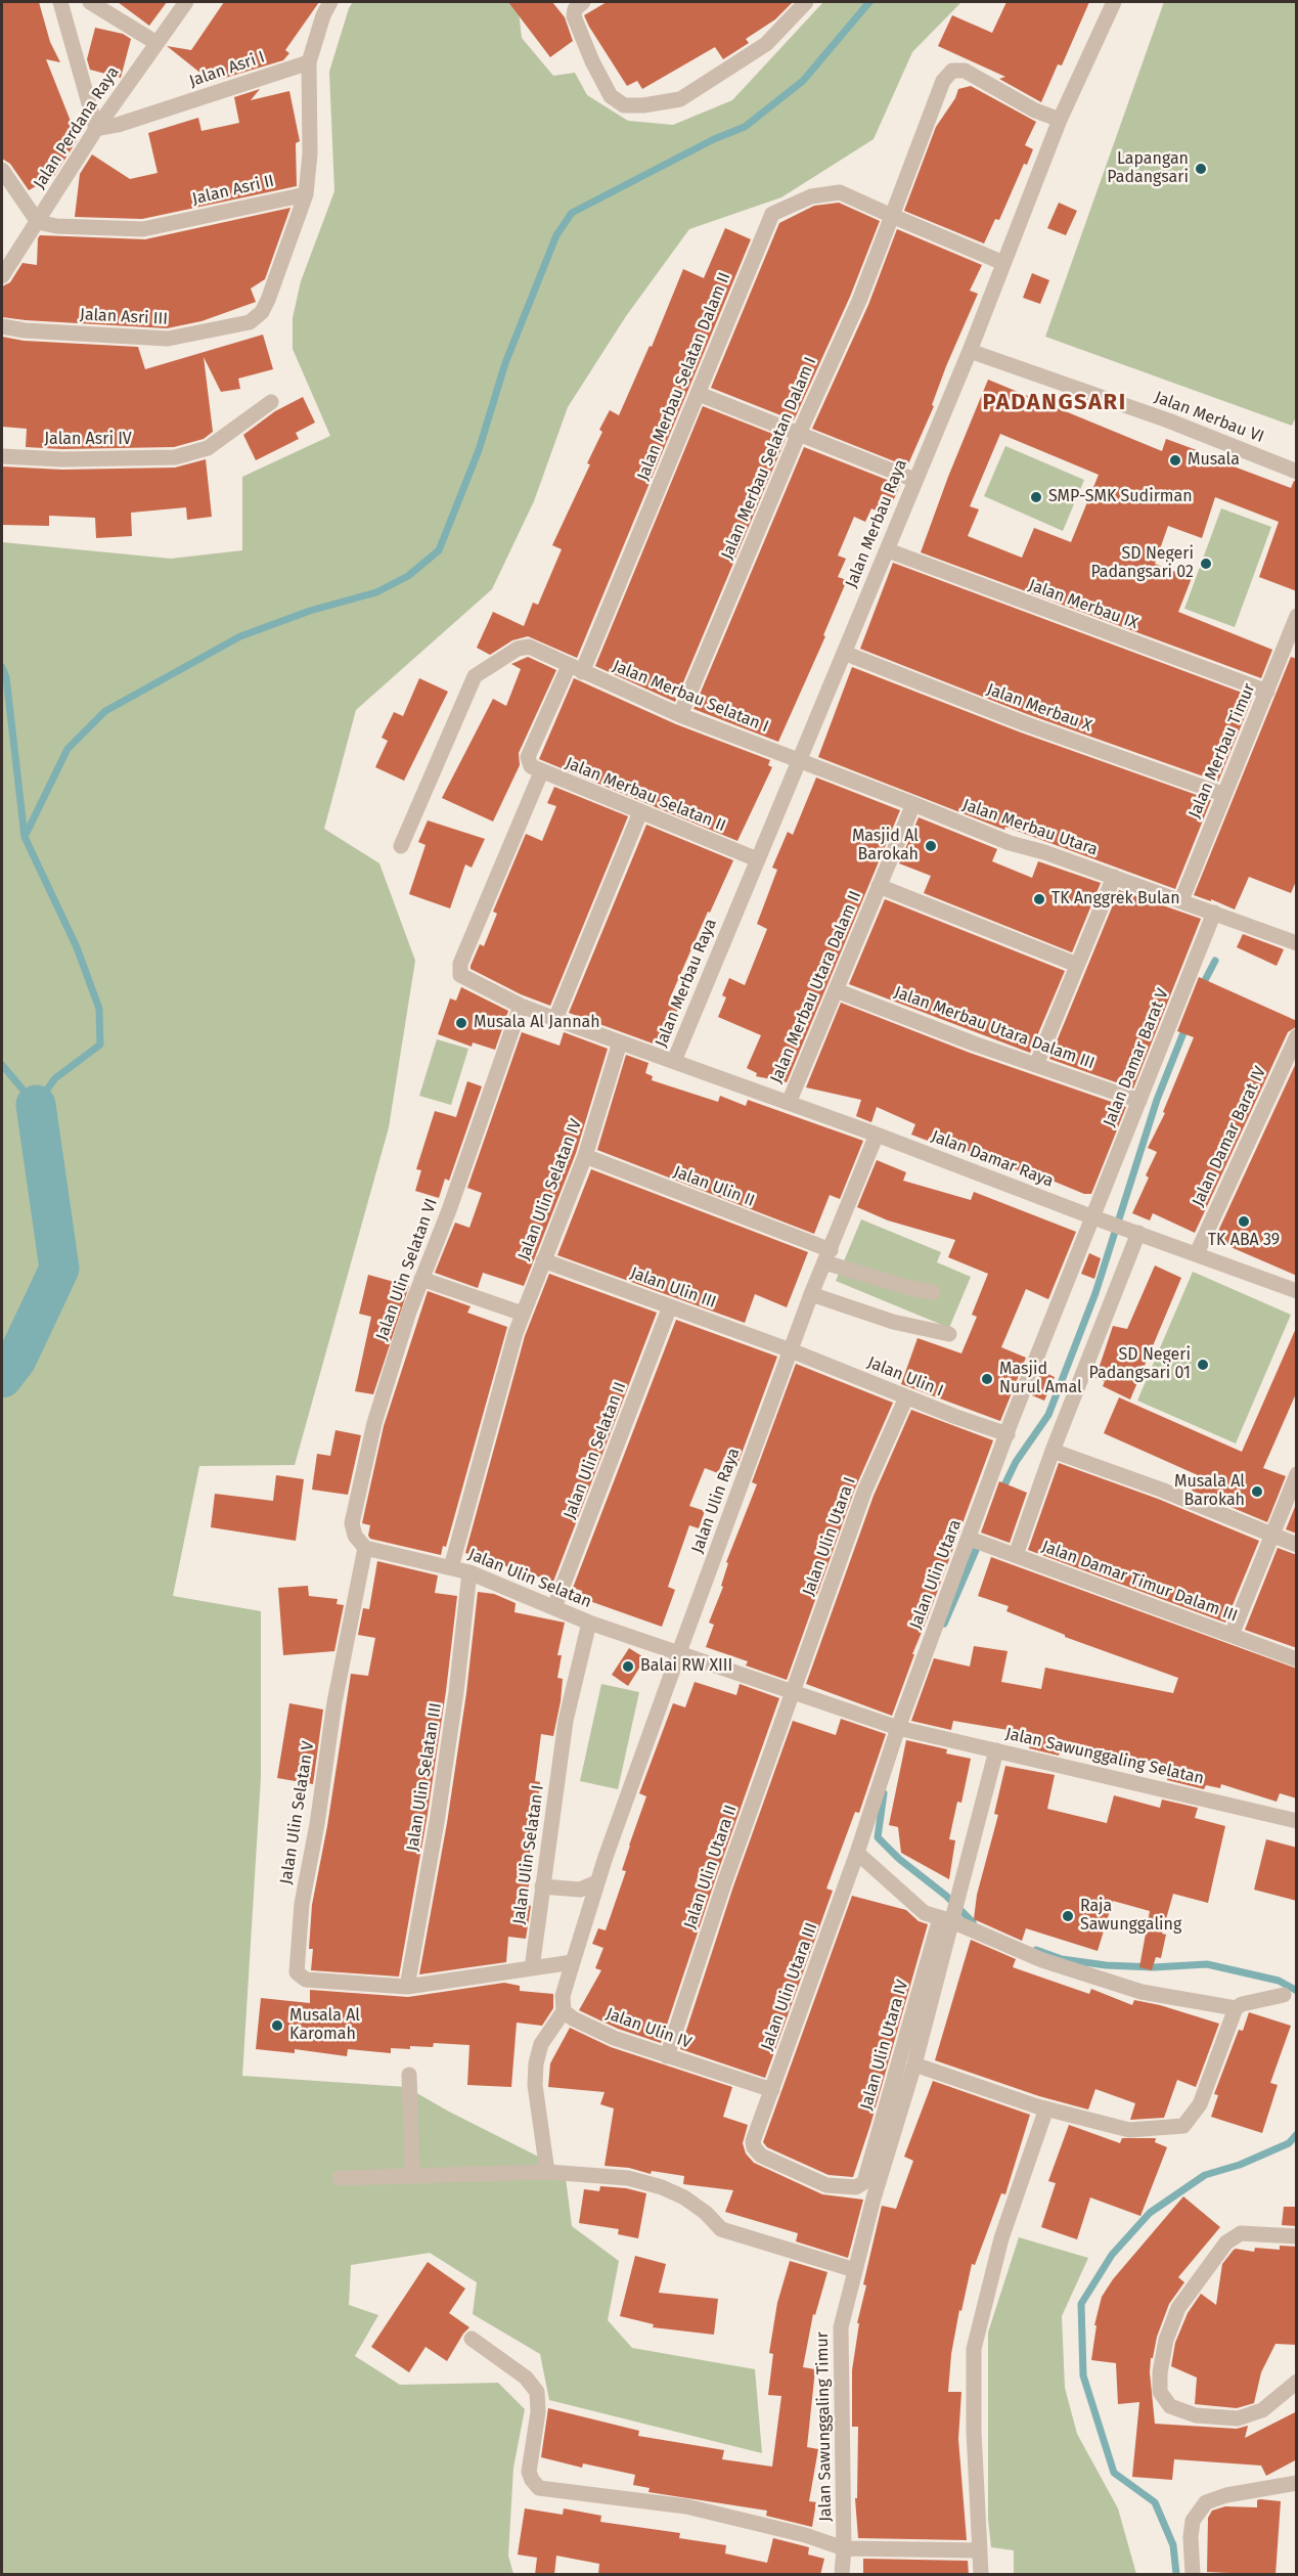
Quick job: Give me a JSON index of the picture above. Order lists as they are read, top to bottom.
{
  "streets": {
    "street": [
      "Jalan Asri I",
      "Jalan Perdana Raya",
      "Jalan Asri II",
      "Jalan Asri III",
      "Jalan Merbau Selatan Dalam II",
      "Jalan Merbau VI",
      "Jalan Asri IV",
      "Jalan Merbau Selatan Dalam I",
      "Jalan Merbau Raya",
      "Jalan Merbau IX",
      "Jalan Merbau Selatan I",
      "Jalan Merbau X",
      "Jalan Merbau Timur",
      "Jalan Merbau Selatan II",
      "Jalan Merbau Utara",
      "Jalan Merbau Utara Dalam II",
      "Jalan Merbau Utara Dalam III",
      "Jalan Damar Barat V",
      "Jalan Damar Barat IV",
      "Jalan Damar Raya",
      "Jalan Ulin II",
      "Jalan Ulin Selatan IV",
      "Jalan Ulin Selatan VI",
      "Jalan Ulin III",
      "Jalan Ulin I",
      "Jalan Ulin Selatan II",
      "Jalan Ulin Raya",
      "Jalan Ulin Utara I",
      "Jalan Ulin Utara",
      "Jalan Ulin Selatan",
      "Jalan Damar Timur Dalam III",
      "Jalan Sawunggaling Selatan",
      "Jalan Ulin Selatan III",
      "Jalan Ulin Selatan V",
      "Jalan Ulin Selatan I",
      "Jalan Ulin Utara II",
      "Jalan Ulin Utara III",
      "Jalan Ulin IV",
      "Jalan Ulin Utara IV",
      "Jalan Sawunggaling Timur"
    ]
  },
  "crossings": [
    ["Jalan Asri I", "Jalan Perdana Raya"],
    ["Jalan Perdana Raya", "Jalan Asri II"],
    ["Jalan Asri II", "Jalan Asri III"],
    ["Jalan Merbau Selatan Dalam II", "Jalan Merbau Selatan Dalam I"],
    ["Jalan Merbau Selatan Dalam II", "Jalan Merbau Selatan I"],
    ["Jalan Merbau Selatan Dalam II", "Jalan Merbau Selatan II"],
    ["Jalan Merbau VI", "Jalan Merbau Raya"],
    ["Jalan Merbau Selatan Dalam I", "Jalan Merbau Raya"],
    ["Jalan Merbau Selatan Dalam I", "Jalan Merbau Selatan I"],
    ["Jalan Merbau Raya", "Jalan Merbau IX"],
    ["Jalan Merbau Raya", "Jalan Merbau Selatan I"],
    ["Jalan Merbau Raya", "Jalan Merbau X"],
    ["Jalan Merbau Raya", "Jalan Merbau Selatan II"],
    ["Jalan Merbau Raya", "Jalan Merbau Utara"],
    ["Jalan Merbau Raya", "Jalan Damar Raya"],
    ["Jalan Merbau IX", "Jalan Merbau Timur"],
    ["Jalan Merbau Selatan I", "Jalan Merbau Selatan II"],
    ["Jalan Merbau Selatan I", "Jalan Merbau Utara"],
    ["Jalan Merbau X", "Jalan Merbau Timur"],
    ["Jalan Merbau Timur", "Jalan Merbau Utara"],
    ["Jalan Merbau Selatan II", "Jalan Damar Raya"],
    ["Jalan Merbau Utara", "Jalan Merbau Utara Dalam II"],
    ["Jalan Merbau Utara", "Jalan Damar Barat V"],
    ["Jalan Merbau Utara Dalam II", "Jalan Merbau Utara Dalam III"],
    ["Jalan Merbau Utara Dalam II", "Jalan Damar Raya"],
    ["Jalan Merbau Utara Dalam III", "Jalan Damar Barat V"],
    ["Jalan Damar Barat V", "Jalan Damar Raya"],
    ["Jalan Damar Barat V", "Jalan Ulin Utara"],
    ["Jalan Damar Barat IV", "Jalan Damar Raya"],
    ["Jalan Damar Raya", "Jalan Ulin Selatan IV"],
    ["Jalan Damar Raya", "Jalan Ulin Selatan VI"],
    ["Jalan Damar Raya", "Jalan Ulin Raya"],
    ["Jalan Damar Raya", "Jalan Ulin Utara"],
    ["Jalan Ulin II", "Jalan Ulin Selatan IV"],
    ["Jalan Ulin II", "Jalan Ulin Raya"],
    ["Jalan Ulin Selatan IV", "Jalan Ulin III"],
    ["Jalan Ulin Selatan IV", "Jalan Ulin Selatan"],
    ["Jalan Ulin Selatan VI", "Jalan Ulin Selatan"],
    ["Jalan Ulin Selatan VI", "Jalan Ulin Selatan V"],
    ["Jalan Ulin III", "Jalan Ulin I"],
    ["Jalan Ulin III", "Jalan Ulin Selatan II"],
    ["Jalan Ulin III", "Jalan Ulin Raya"],
    ["Jalan Ulin I", "Jalan Ulin Raya"],
    ["Jalan Ulin I", "Jalan Ulin Utara I"],
    ["Jalan Ulin I", "Jalan Ulin Utara"],
    ["Jalan Ulin Selatan II", "Jalan Ulin Selatan"],
    ["Jalan Ulin Raya", "Jalan Ulin Selatan"],
    ["Jalan Ulin Utara I", "Jalan Ulin Utara II"],
    ["Jalan Ulin Utara", "Jalan Damar Timur Dalam III"],
    ["Jalan Ulin Utara", "Jalan Sawunggaling Selatan"],
    ["Jalan Ulin Utara", "Jalan Ulin Utara III"],
    ["Jalan Ulin Selatan", "Jalan Ulin Selatan III"],
    ["Jalan Ulin Selatan", "Jalan Ulin Selatan V"],
    ["Jalan Ulin Selatan", "Jalan Ulin Selatan I"],
    ["Jalan Sawunggaling Selatan", "Jalan Ulin Utara III"],
    ["Jalan Sawunggaling Selatan", "Jalan Sawunggaling Timur"],
    ["Jalan Ulin Selatan III", "Jalan Ulin Selatan V"],
    ["Jalan Ulin Utara II", "Jalan Ulin IV"],
    ["Jalan Ulin Utara III", "Jalan Ulin IV"],
    ["Jalan Ulin Utara III", "Jalan Ulin Utara IV"],
    ["Jalan Ulin Utara IV", "Jalan Sawunggaling Timur"]
  ],
  "districts": ["PADANGSARI"],
  "places": [
    "Lapangan Padangsari",
    "Musala",
    "SMP-SMK Sudirman",
    "SD Negeri Padangsari 02",
    "Masjid Al Barokah",
    "TK Anggrek Bulan",
    "Musala Al Jannah",
    "TK ABA 39",
    "SD Negeri Padangsari 01",
    "Masjid Nurul Amal",
    "Musala Al Barokah",
    "Balai RW XIII",
    "Raja Sawunggaling",
    "Musala Al Karomah"
  ]
}
